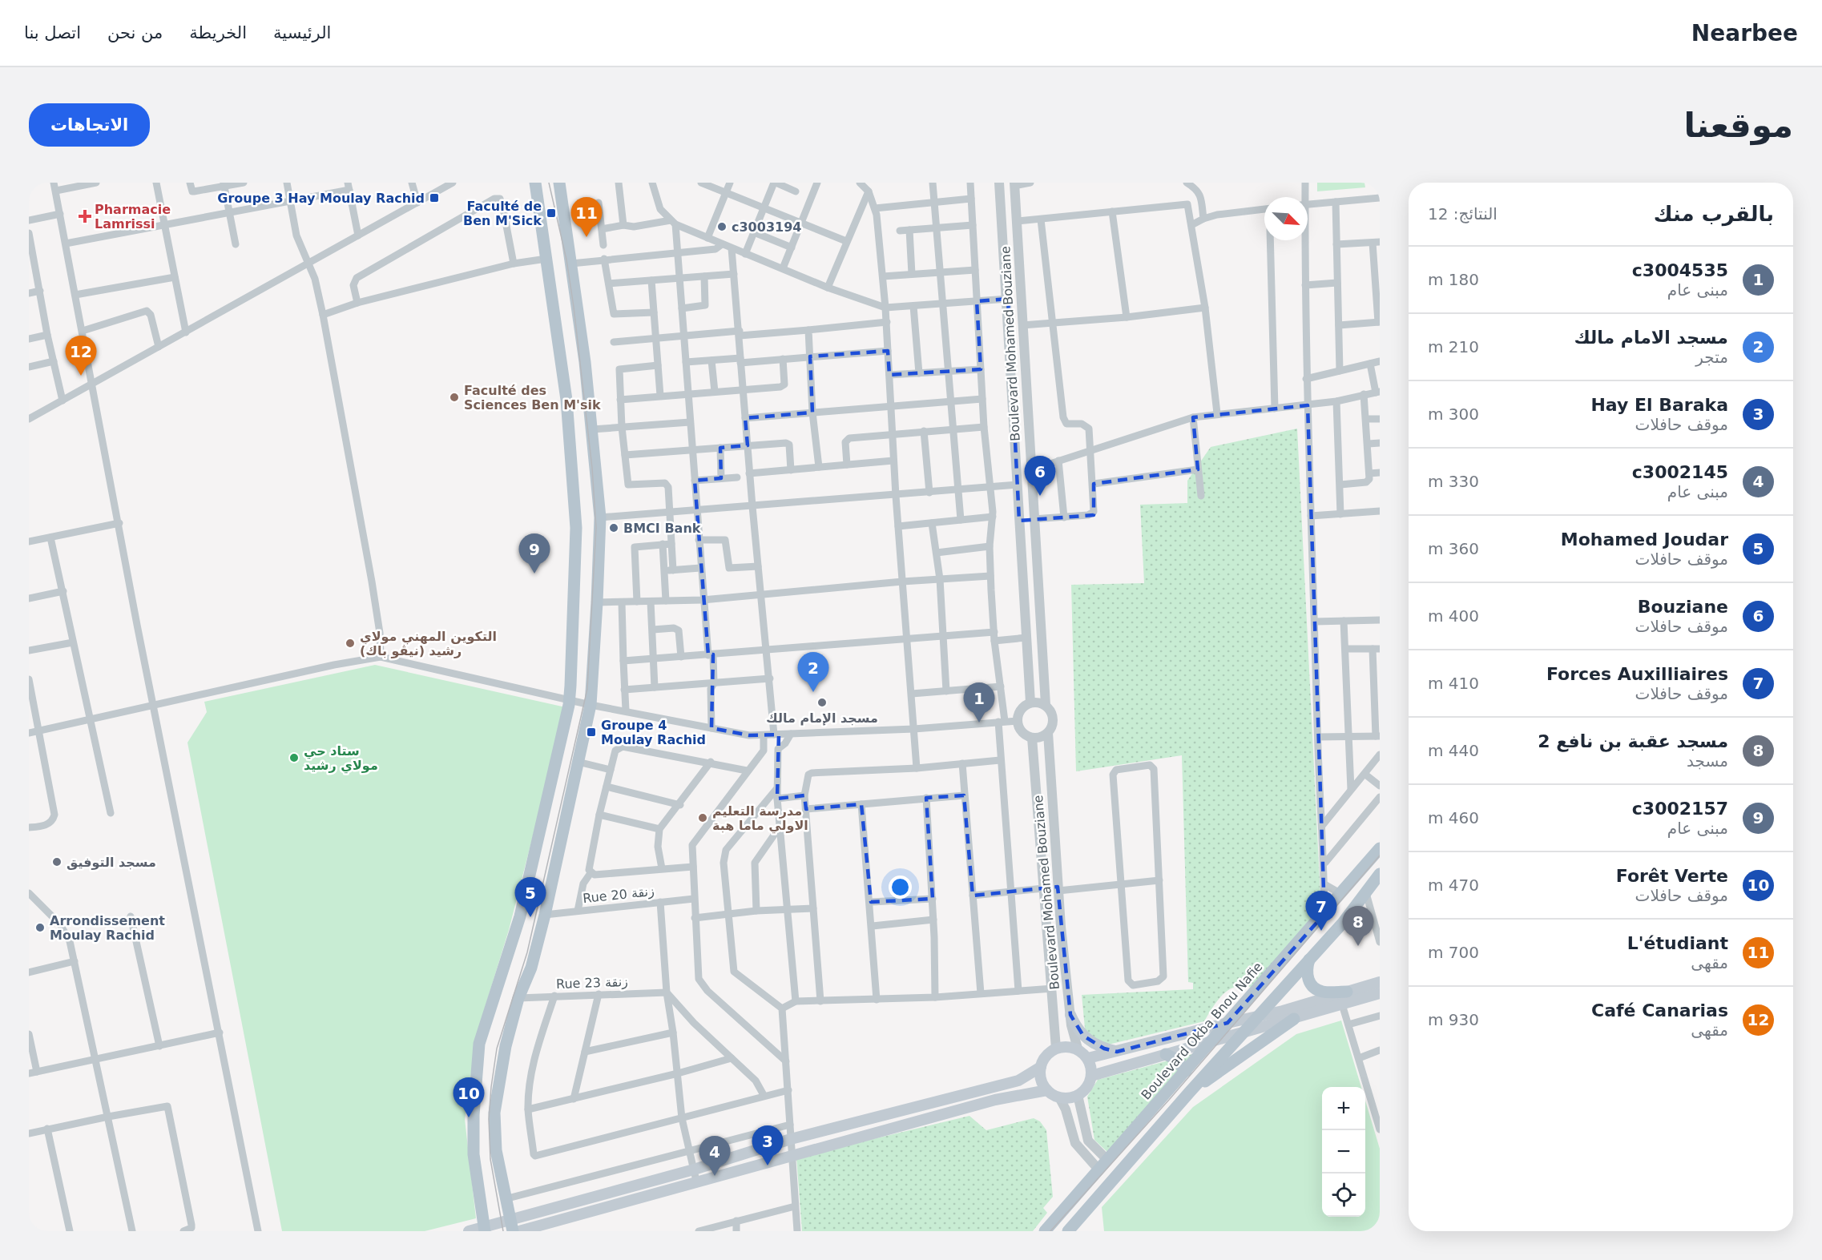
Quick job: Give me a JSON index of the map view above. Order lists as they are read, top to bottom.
{
  "streets": {
    "main road": ["Boulevard Okba Bnou Nafie"],
    "street": ["Boulevard Mohamed Bouziane", "Rue 20 زنقة", "Rue 23 زنقة"]
  },
  "places": {
    "transit": ["Groupe 3 Hay Moulay Rachid", "Faculté de Ben M'Sick", "Groupe 4 Moulay Rachid"],
    "health": ["Pharmacie Lamrissi"],
    "other": [
      "c3003194",
      "Faculté des Sciences Ben M'sik",
      "BMCI Bank",
      "التكوين المهني مولاي رشيد (نيڤو باك)",
      "مسجد الإمام مالك",
      "ستاد حي مولاي رشيد",
      "مدرسة التعليم الاولي ماما هبة",
      "مسجد التوفيق",
      "Arrondissement Moulay Rachid"
    ]
  },
  "north": "bottom right",
  "page": {
    "header": "Nearbee",
    "nav": [
      "الرئيسية",
      "الخريطة",
      "من نحن",
      "اتصل بنا"
    ],
    "buttons": "الاتجاهات",
    "title": "موقعنا",
    "heading": ["بالقرب منك", "النتائج: 12"],
    "pins": [
      "11",
      "12",
      "6",
      "9",
      "2",
      "1",
      "5",
      "7",
      "8",
      "10",
      "3",
      "4"
    ],
    "list": [
      {
        "mark": "1",
        "name": "c3004535",
        "note": "مبنى عام",
        "value": "180 m"
      },
      {
        "mark": "2",
        "name": "مسجد الامام مالك",
        "note": "متجر",
        "value": "210 m"
      },
      {
        "mark": "3",
        "name": "Hay El Baraka",
        "note": "موقف حافلات",
        "value": "300 m"
      },
      {
        "mark": "4",
        "name": "c3002145",
        "note": "مبنى عام",
        "value": "330 m"
      },
      {
        "mark": "5",
        "name": "Mohamed Joudar",
        "note": "موقف حافلات",
        "value": "360 m"
      },
      {
        "mark": "6",
        "name": "Bouziane",
        "note": "موقف حافلات",
        "value": "400 m"
      },
      {
        "mark": "7",
        "name": "Forces Auxilliaires",
        "note": "موقف حافلات",
        "value": "410 m"
      },
      {
        "mark": "8",
        "name": "مسجد عقبة بن نافع 2",
        "note": "مسجد",
        "value": "440 m"
      },
      {
        "mark": "9",
        "name": "c3002157",
        "note": "مبنى عام",
        "value": "460 m"
      },
      {
        "mark": "10",
        "name": "Forêt Verte",
        "note": "موقف حافلات",
        "value": "470 m"
      },
      {
        "mark": "11",
        "name": "L'étudiant",
        "note": "مقهى",
        "value": "700 m"
      },
      {
        "mark": "12",
        "name": "Café Canarias",
        "note": "مقهى",
        "value": "930 m"
      }
    ],
    "map_buttons": ["+", "−"]
  }
}
